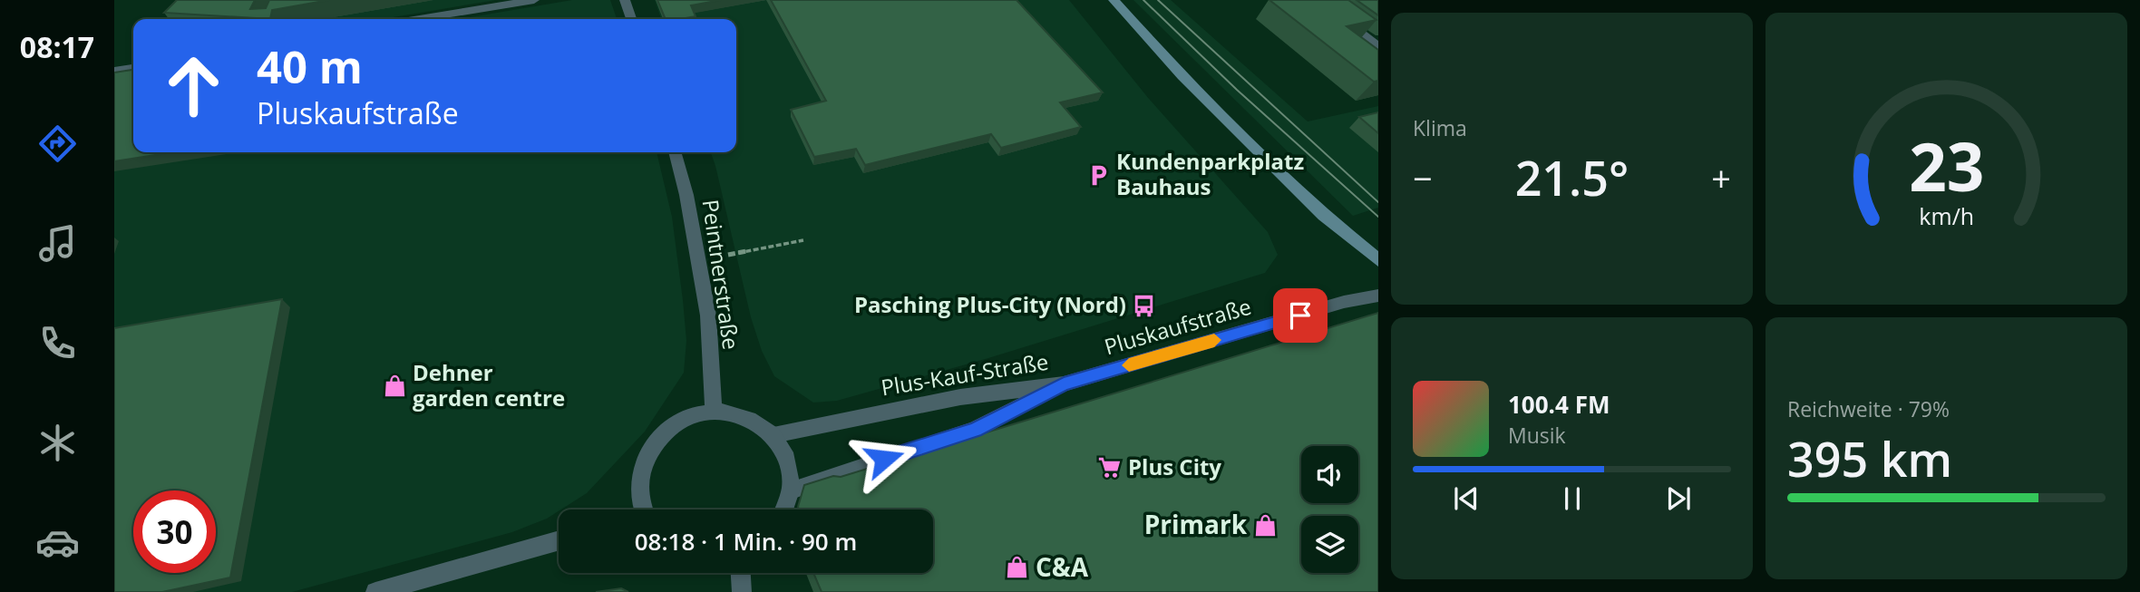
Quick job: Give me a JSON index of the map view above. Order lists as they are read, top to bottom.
{
  "streets": {
    "street": ["Peintnerstraße", "Pluskaufstraße", "Plus-Kauf-Straße"]
  },
  "crossings": [
    ["Pluskaufstraße", "Plus-Kauf-Straße"]
  ],
  "places": {
    "parking": ["Kundenparkplatz Bauhaus"],
    "bus stop": ["Pasching Plus-City (Nord)"],
    "shop": ["Dehner garden centre", "Primark", "C&A"],
    "supermarket": ["Plus City"]
  },
  "page": {
    "tabs": "08:17",
    "tile": [
      "Klima",
      ["Reichweite · 79%", "395 km"]
    ],
    "turn": ["40 m", "Pluskaufstraße"],
    "heat": ["−", "21.5°", "+"],
    "song": ["100.4 FM", "Musik"],
    "limit": "30",
    "trip": "08:18 · 1 Min. · 90 m",
    "gauge": ["23", "km/h"]
  }
}
